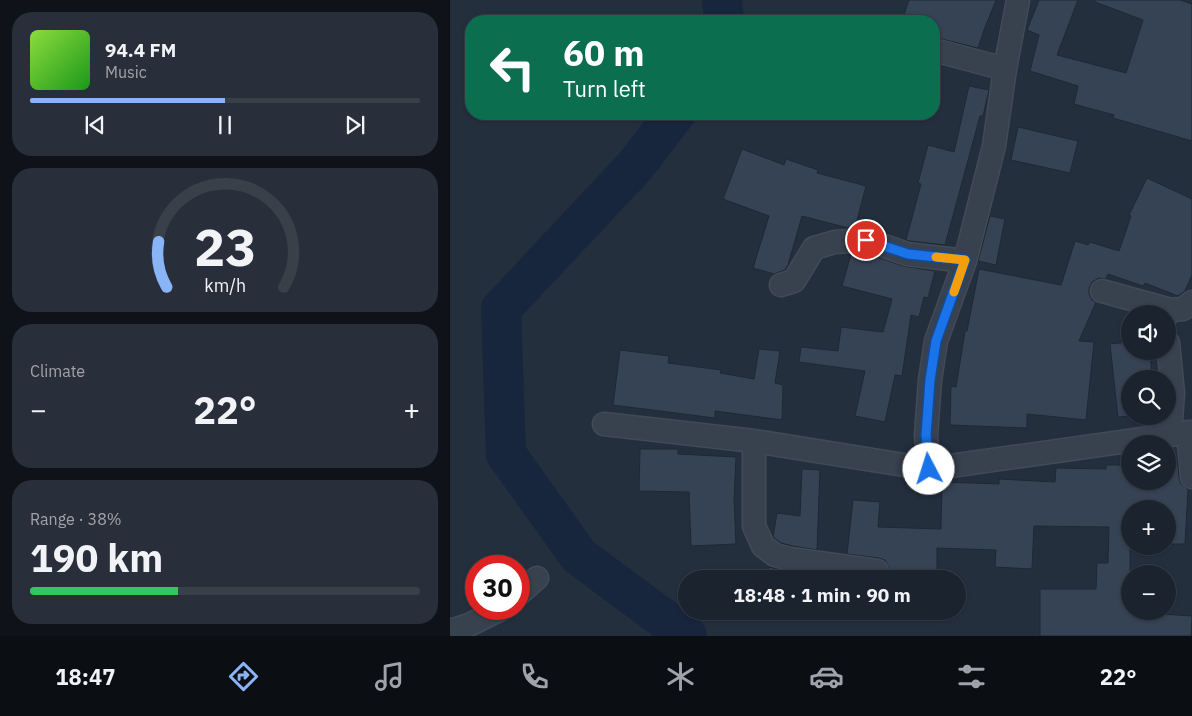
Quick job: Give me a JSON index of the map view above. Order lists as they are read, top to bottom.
{
  "page": {
    "turn": ["60 m", "Turn left"],
    "song": ["94.4 FM", "Music"],
    "map_buttons": ["+", "−"],
    "tile": [
      "Climate",
      ["Range · 38%", "190 km"]
    ],
    "heat": ["−", "22°", "+"],
    "limit": "30",
    "trip": "18:48 · 1 min · 90 m",
    "tabs": ["18:47", "22°"],
    "gauge": ["23", "km/h"]
  }
}
